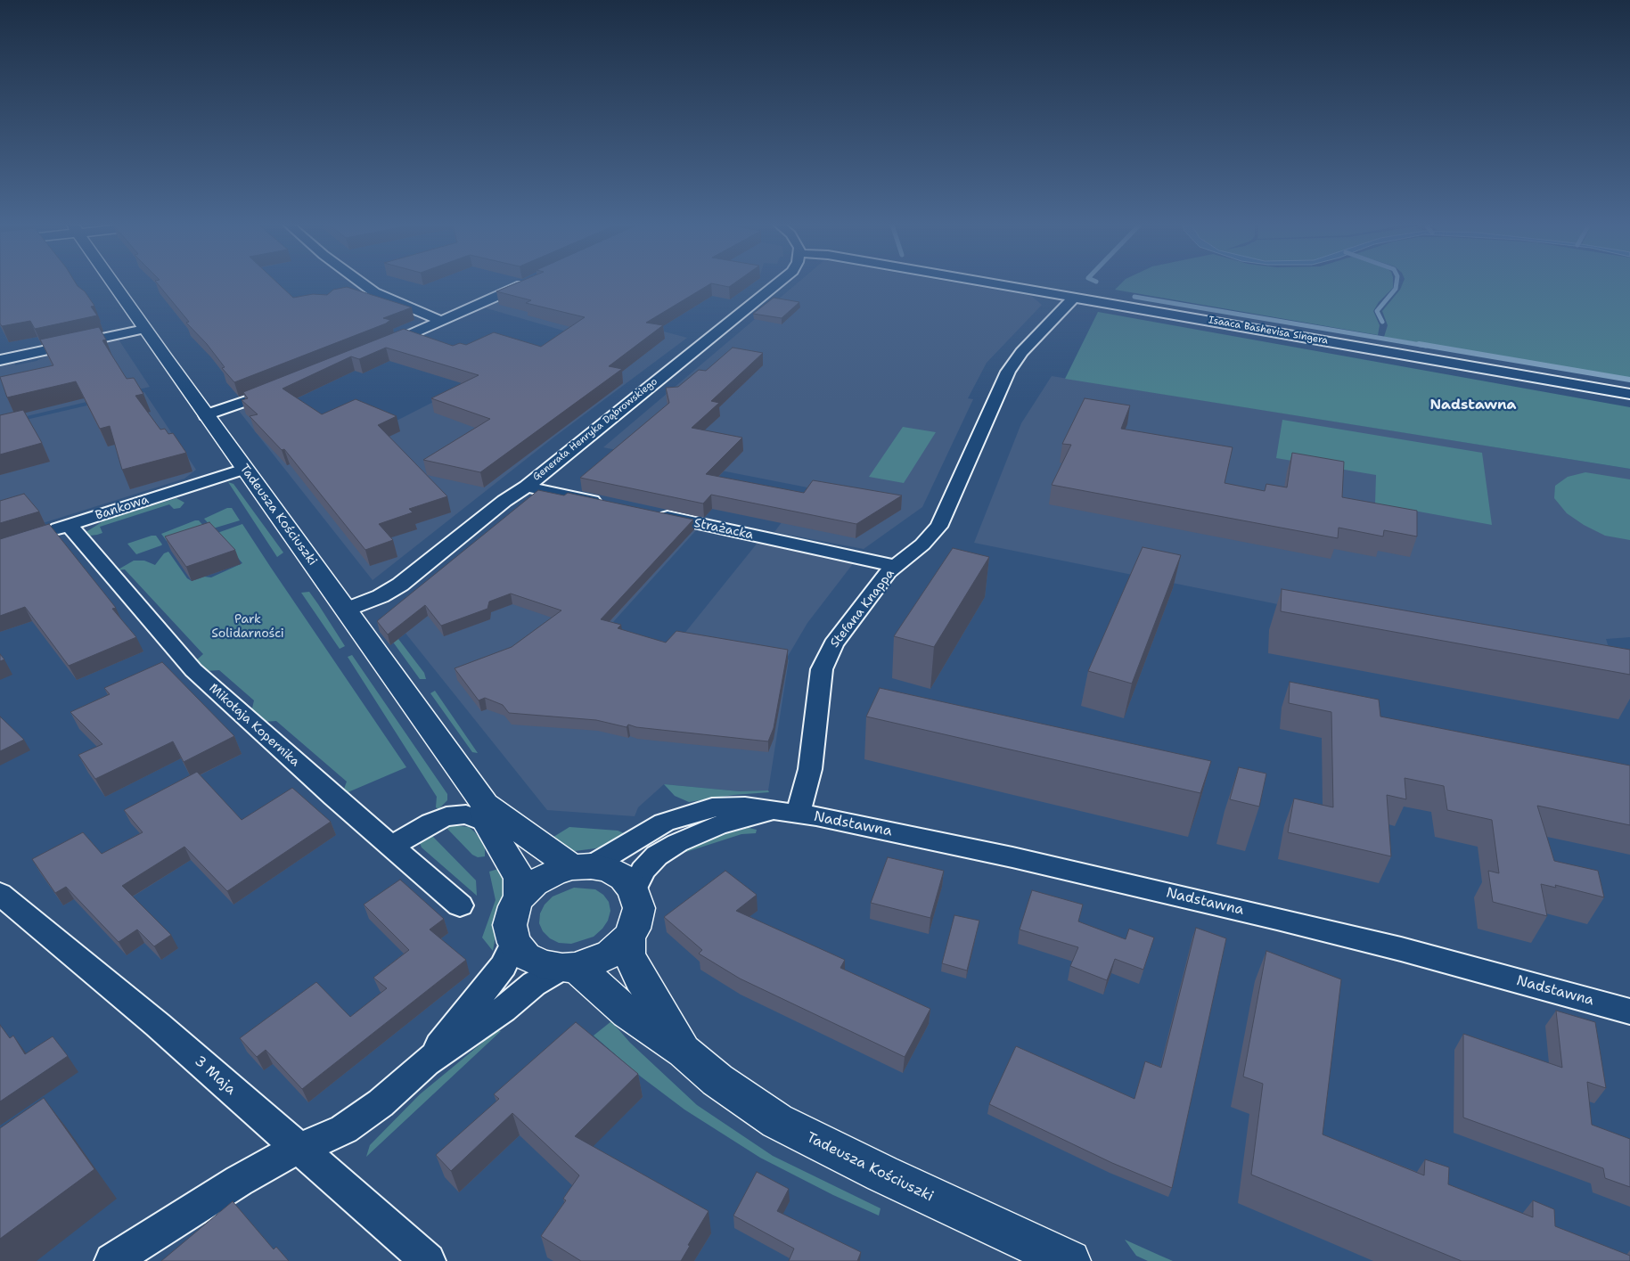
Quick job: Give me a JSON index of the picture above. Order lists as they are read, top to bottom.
{
  "streets": {
    "street": [
      "Isaaca Bashevisa Singera",
      "Generała Henryka Dąbrowskiego",
      "Bankowa",
      "Tadeusza Kościuszki",
      "Strażacka",
      "Stefana Knappa",
      "Mikołaja Kopernika",
      "Nadstawna",
      "3 Maja"
    ]
  },
  "crossings": [
    ["Isaaca Bashevisa Singera", "Stefana Knappa"],
    ["Generała Henryka Dąbrowskiego", "Tadeusza Kościuszki"],
    ["Bankowa", "Tadeusza Kościuszki"],
    ["Bankowa", "Mikołaja Kopernika"],
    ["Tadeusza Kościuszki", "Nadstawna"],
    ["Strażacka", "Stefana Knappa"],
    ["Stefana Knappa", "Nadstawna"]
  ],
  "districts": ["Nadstawna"],
  "parks": ["Park Solidarności"]
}
